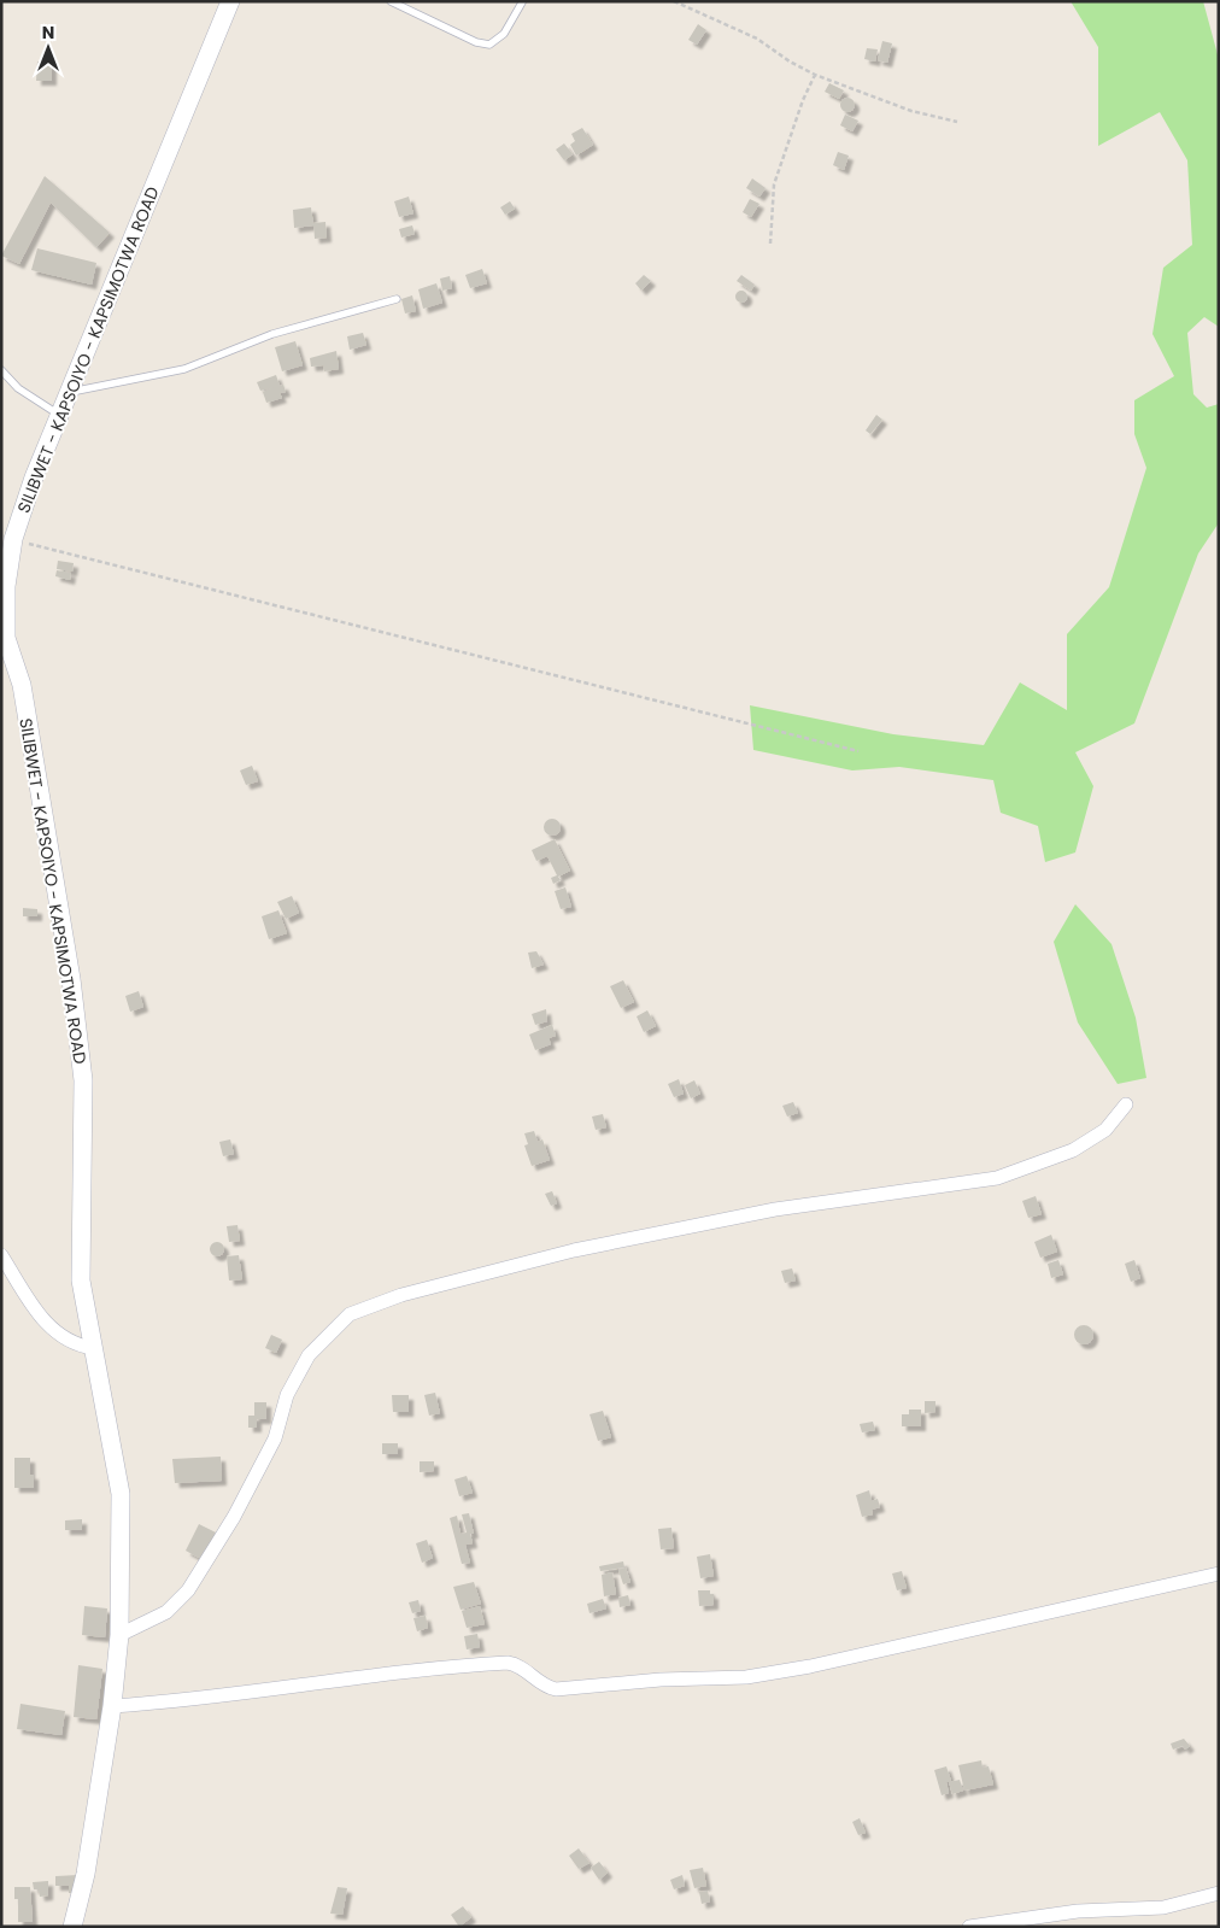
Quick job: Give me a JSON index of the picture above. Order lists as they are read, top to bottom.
{
  "streets": {
    "street": ["SILIBWET - KAPSOIYO - KAPSIMOTWA ROAD"]
  },
  "north": "top"
}
